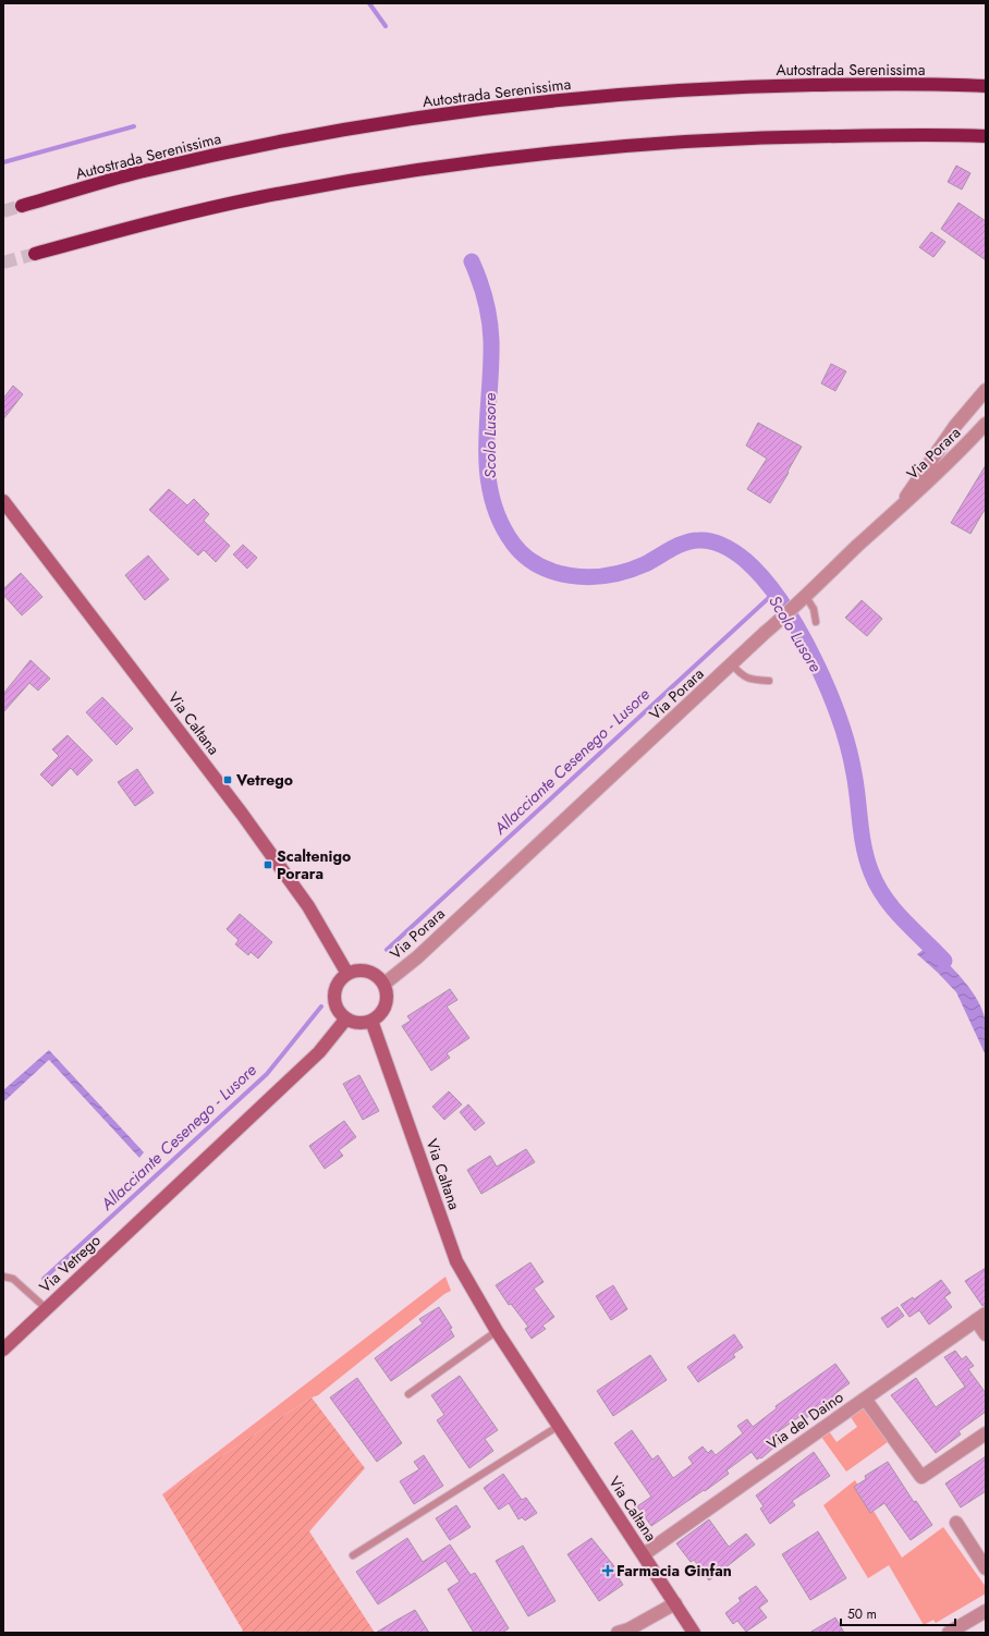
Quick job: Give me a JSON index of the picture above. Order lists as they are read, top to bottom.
{
  "streets": {
    "highway": ["Autostrada Serenissima"],
    "main road": ["Via Caltana", "Via Vetrego"],
    "street": ["Via Porara", "Via del Daino"]
  },
  "crossings": [
    ["Via Porara", "Via Caltana"],
    ["Via Porara", "Via Vetrego"],
    ["Via Caltana", "Via Vetrego"],
    ["Via Caltana", "Via del Daino"]
  ],
  "water": ["Scolo Lusore", "Allacciante Cesenego - Lusore"],
  "places": {
    "transit": ["Vetrego", "Scaltenigo Porara"],
    "health": ["Farmacia Ginfan"]
  },
  "scale_bar": "50 m"
}
